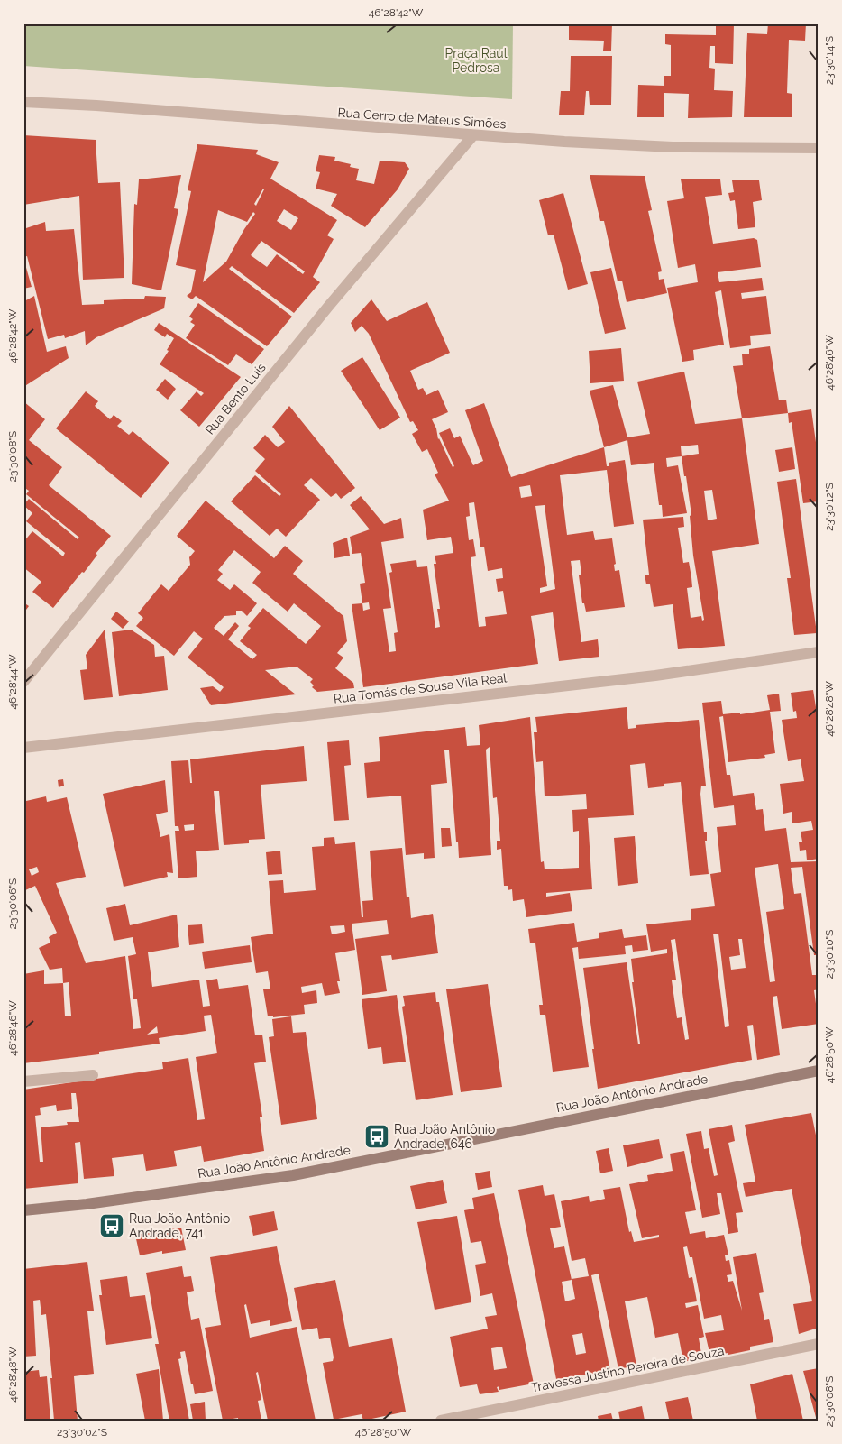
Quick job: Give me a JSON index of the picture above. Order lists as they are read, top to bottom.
{
  "streets": {
    "street": [
      "Rua Cerro de Mateus Simões",
      "Rua Bento Luís",
      "Rua Tomás de Sousa Vila Real",
      "Rua João Antônio Andrade",
      "Travessa Justino Pereira de Souza"
    ]
  },
  "crossings": [
    ["Rua Cerro de Mateus Simões", "Rua Bento Luís"]
  ],
  "parks": ["Praça Raul Pedrosa"],
  "places": {
    "bus stop": ["Rua João Antônio Andrade, 646", "Rua João Antônio Andrade, 741"]
  },
  "coordinates": [
    "46°28'42\"W",
    "23°30'14\"S",
    "46°28'46\"W",
    "23°30'08\"S",
    "23°30'12\"S",
    "46°28'44\"W",
    "46°28'48\"W",
    "23°30'06\"S",
    "23°30'10\"S",
    "46°28'50\"W",
    "23°30'04\"S"
  ]
}
